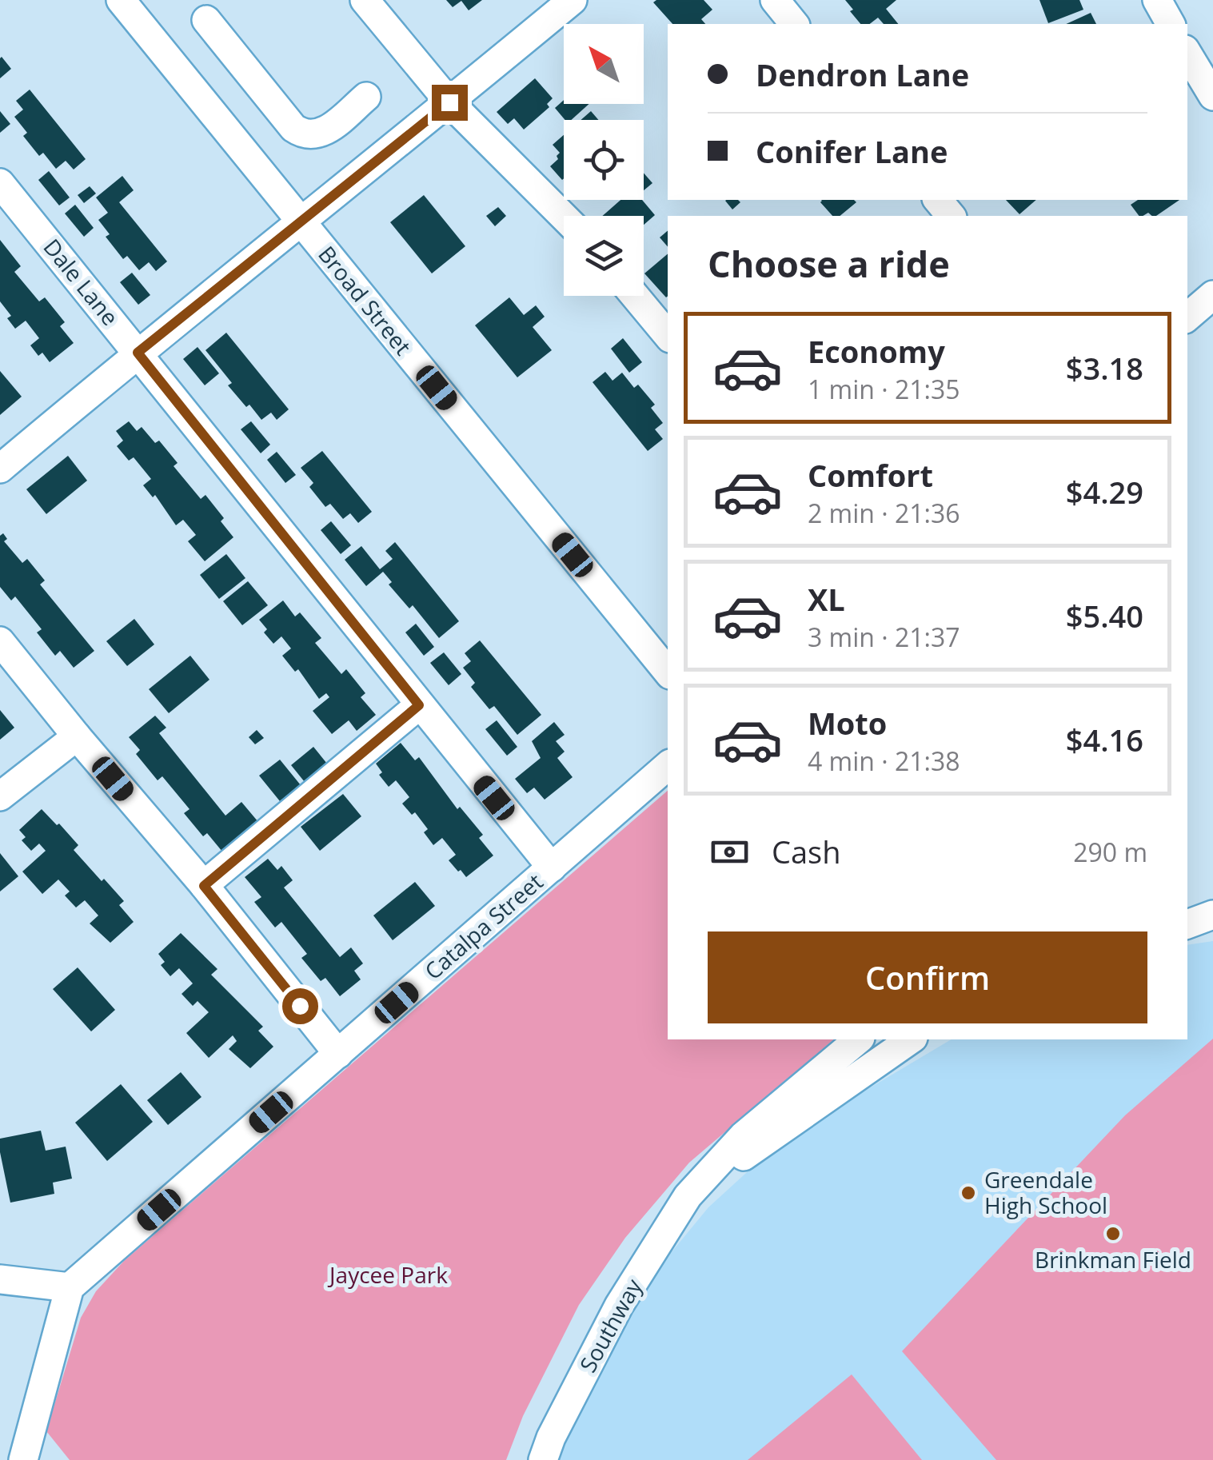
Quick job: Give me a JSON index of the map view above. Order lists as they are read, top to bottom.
{
  "streets": {
    "street": [
      "Dale Lane",
      "Broad Street",
      "Catalpa Street",
      "Southway"
    ]
  },
  "crossings": [
    ["Dale Lane", "Catalpa Street"]
  ],
  "parks": ["Jaycee Park"],
  "places": ["Greendale High School", "Brinkman Field"],
  "north": "top left",
  "page": {
    "banner": ["Dendron Lane", "Conifer Lane"],
    "heading": "Choose a ride",
    "list": [
      {
        "name": "Economy",
        "note": "1 min · 21:35",
        "value": "$3.18"
      },
      {
        "name": "Comfort",
        "note": "2 min · 21:36",
        "value": "$4.29"
      },
      {
        "name": "XL",
        "note": "3 min · 21:37",
        "value": "$5.40"
      },
      {
        "name": "Moto",
        "note": "4 min · 21:38",
        "value": "$4.16"
      }
    ],
    "pay": ["Cash", "290 m"],
    "buttons": "Confirm"
  }
}
